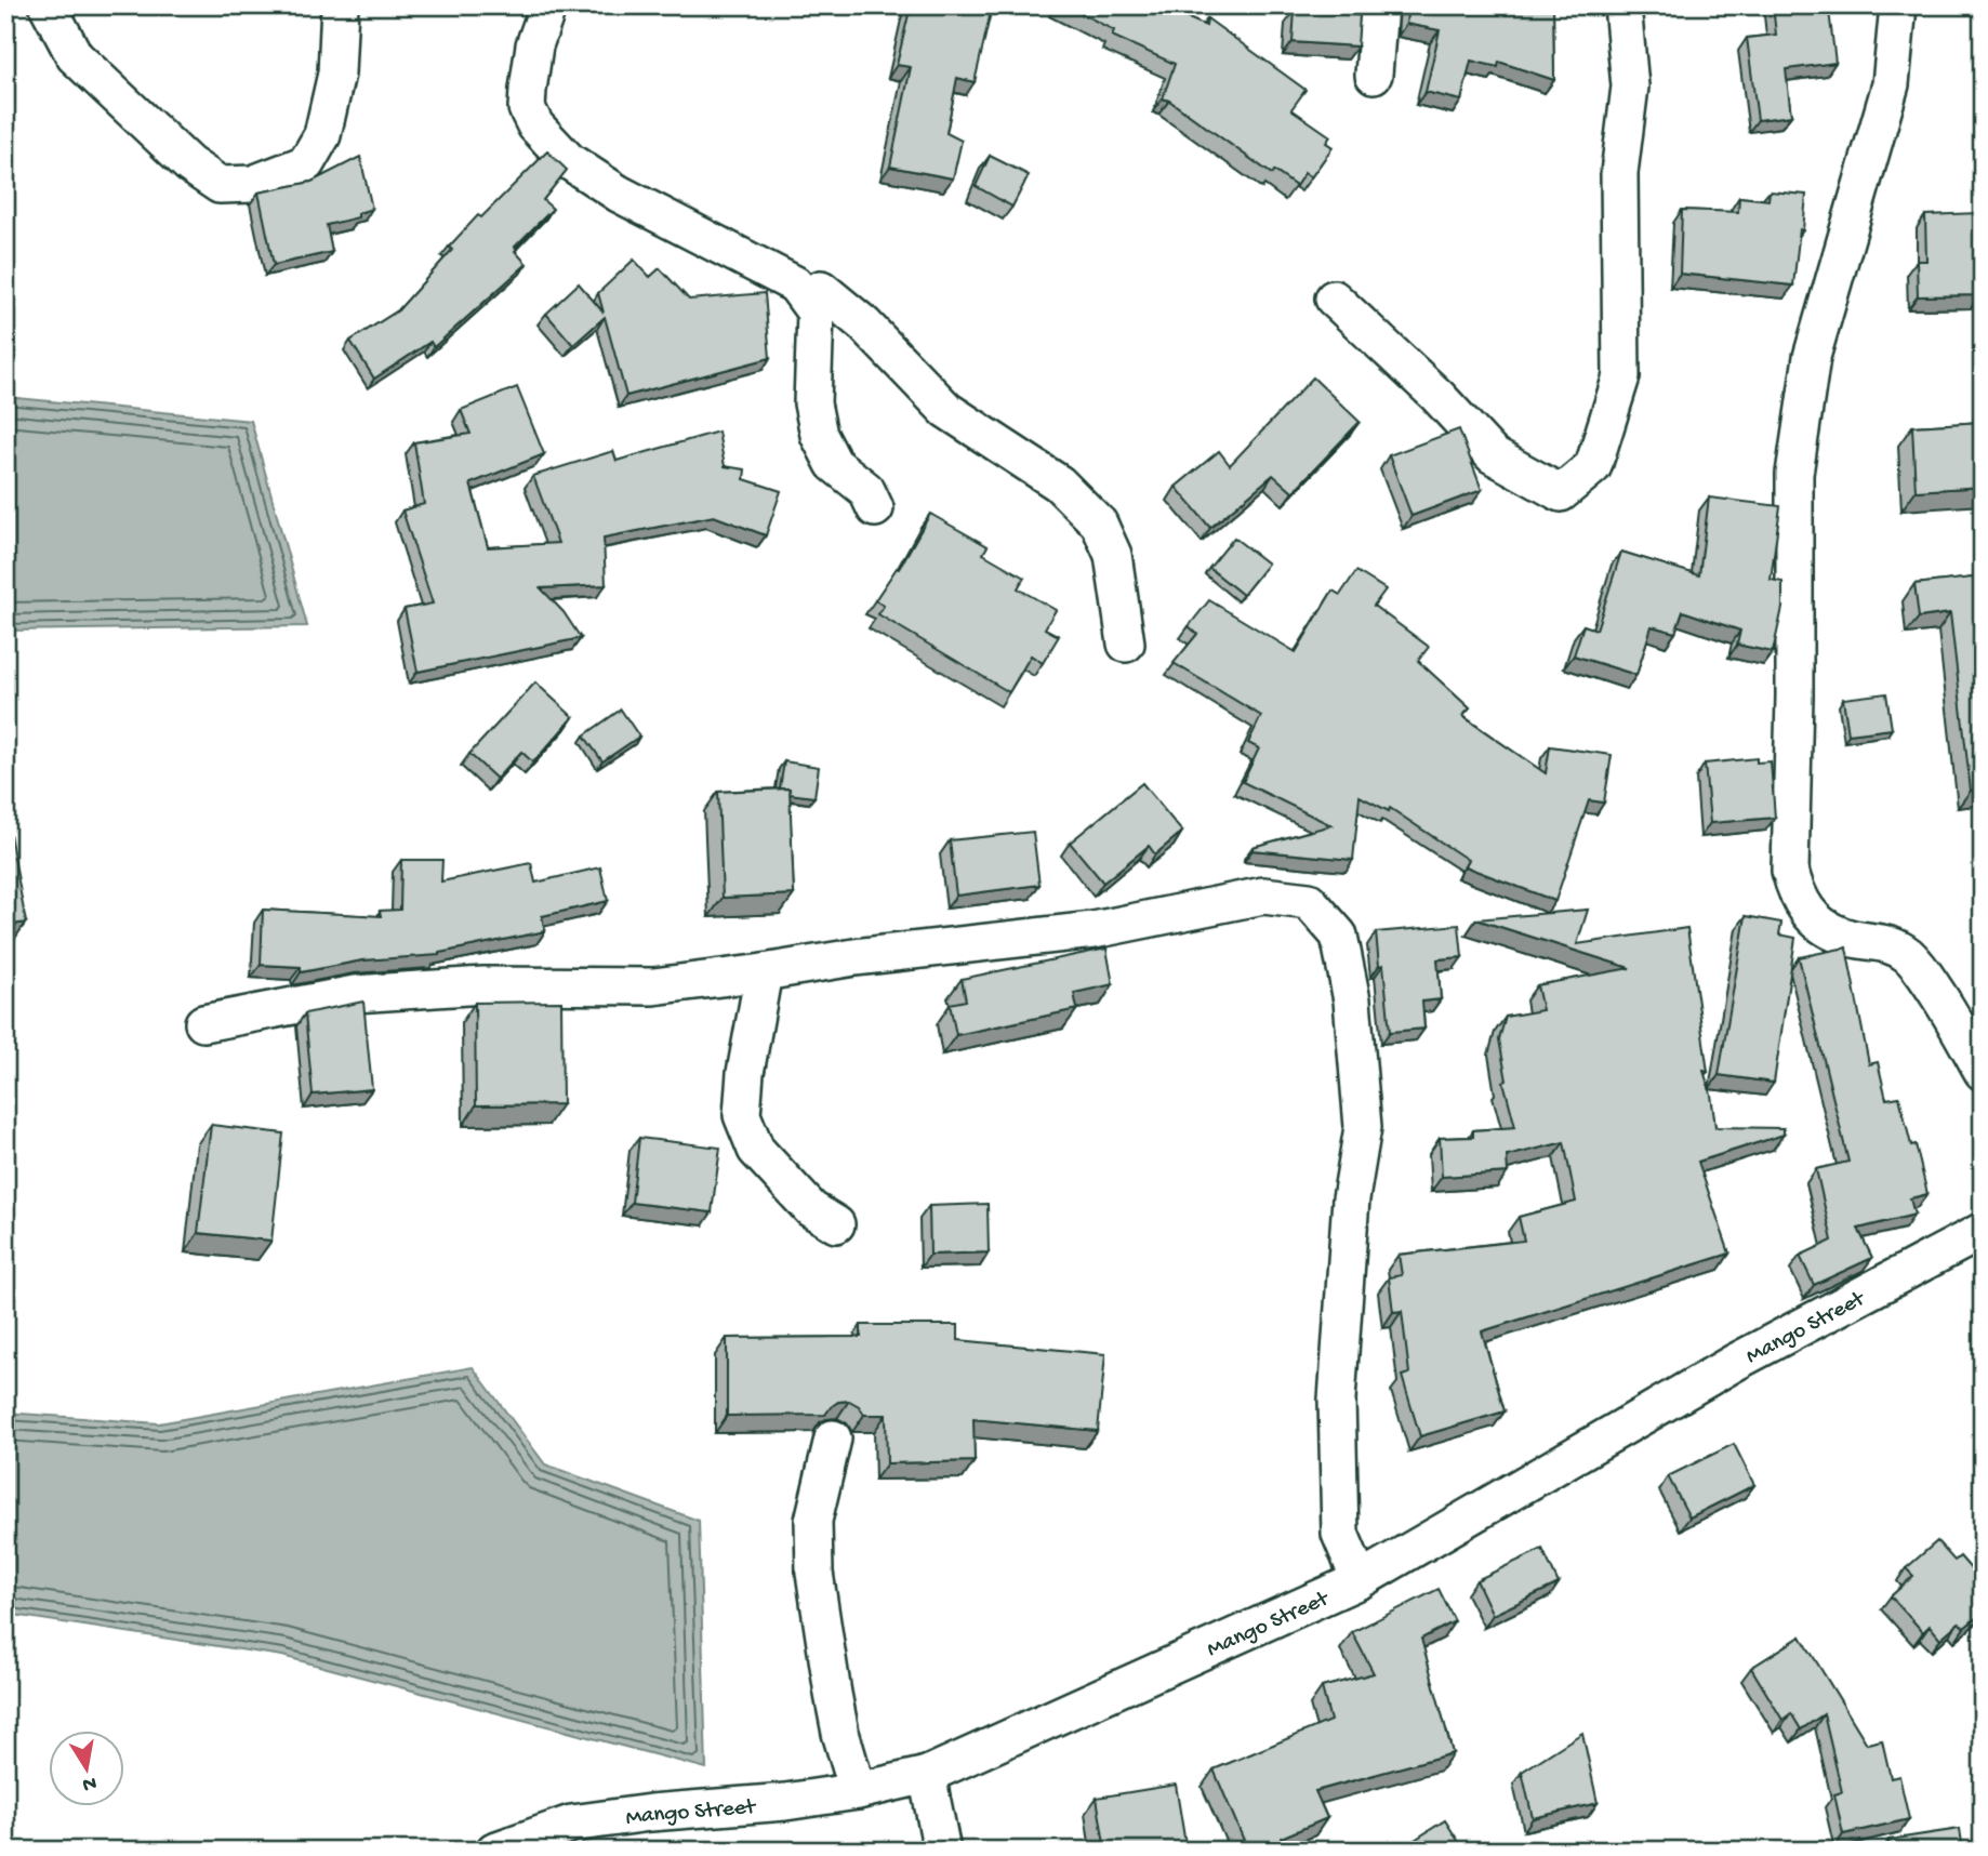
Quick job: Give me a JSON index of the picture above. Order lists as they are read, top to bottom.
{
  "streets": {
    "street": ["Mango Street"]
  },
  "north": "bottom"
}
